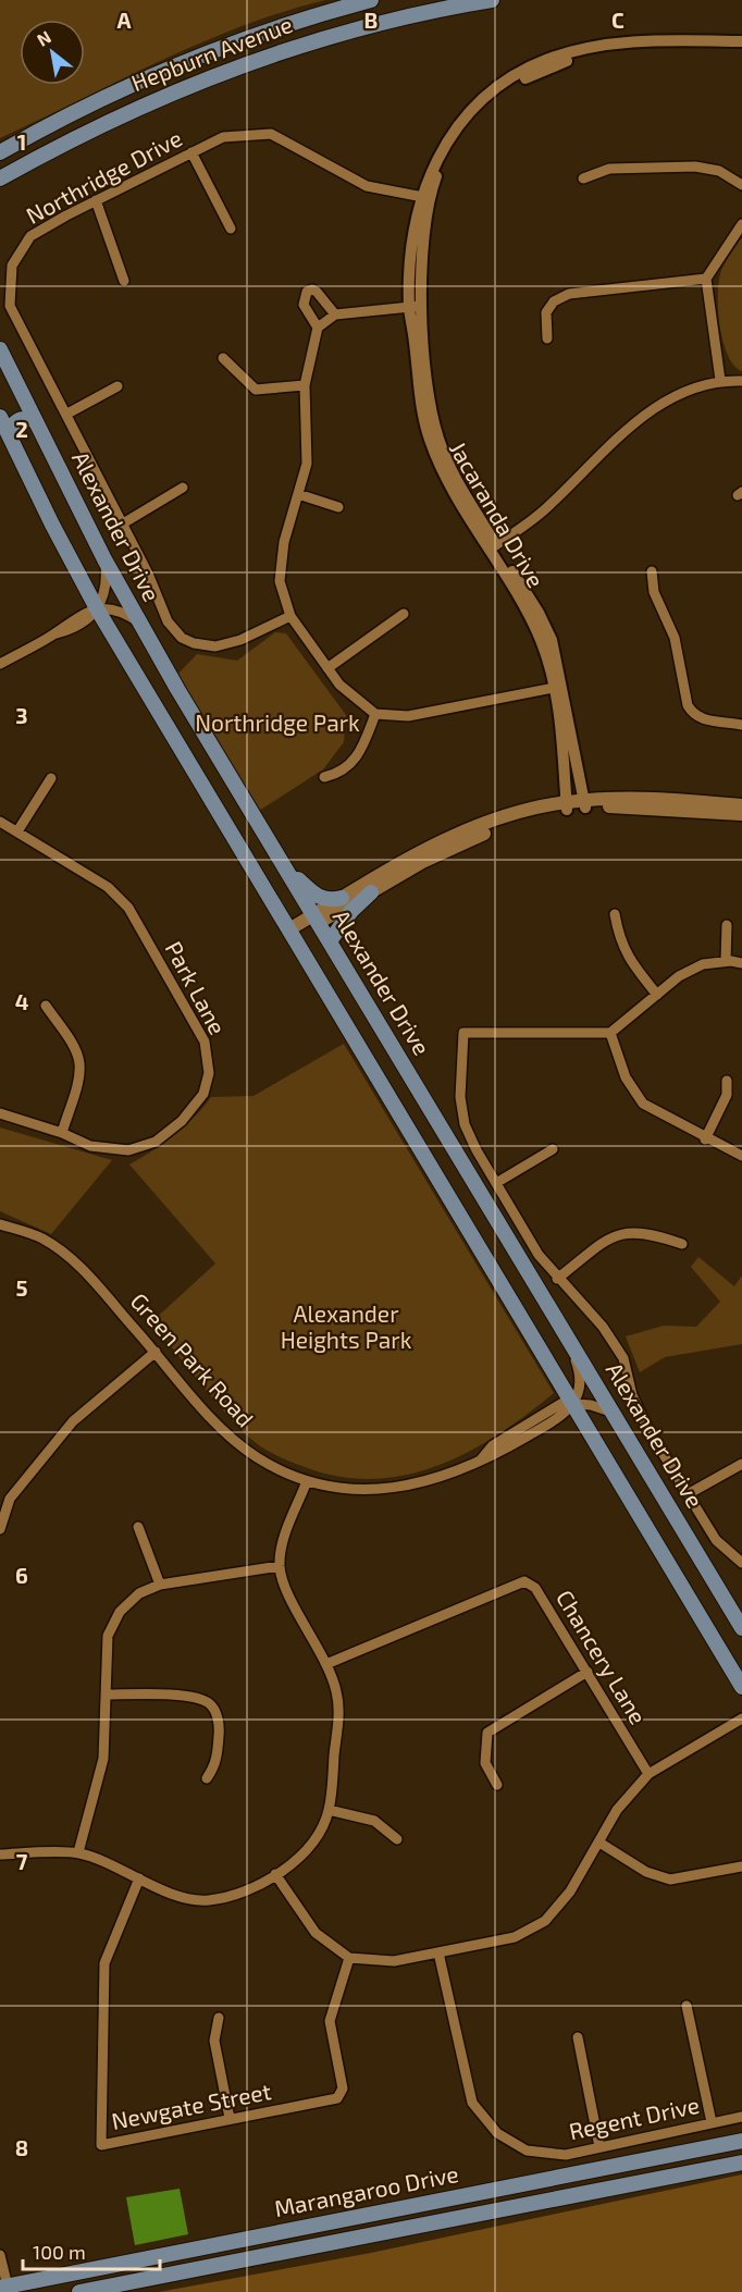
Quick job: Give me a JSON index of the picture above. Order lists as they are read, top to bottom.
{
  "streets": {
    "main road": ["Hepburn Avenue", "Alexander Drive", "Marangaroo Drive"],
    "street": [
      "Northridge Drive",
      "Jacaranda Drive",
      "Park Lane",
      "Green Park Road",
      "Chancery Lane",
      "Newgate Street",
      "Regent Drive"
    ]
  },
  "crossings": [
    ["Northridge Drive", "Jacaranda Drive"]
  ],
  "parks": ["Northridge Park", "Alexander Heights Park"],
  "scale_bar": "100 m",
  "north": "top left",
  "grid": {
    "columns": ["A", "B", "C"],
    "rows": [
      "1",
      "2",
      "3",
      "4",
      "5",
      "6",
      "7",
      "8"
    ]
  }
}
